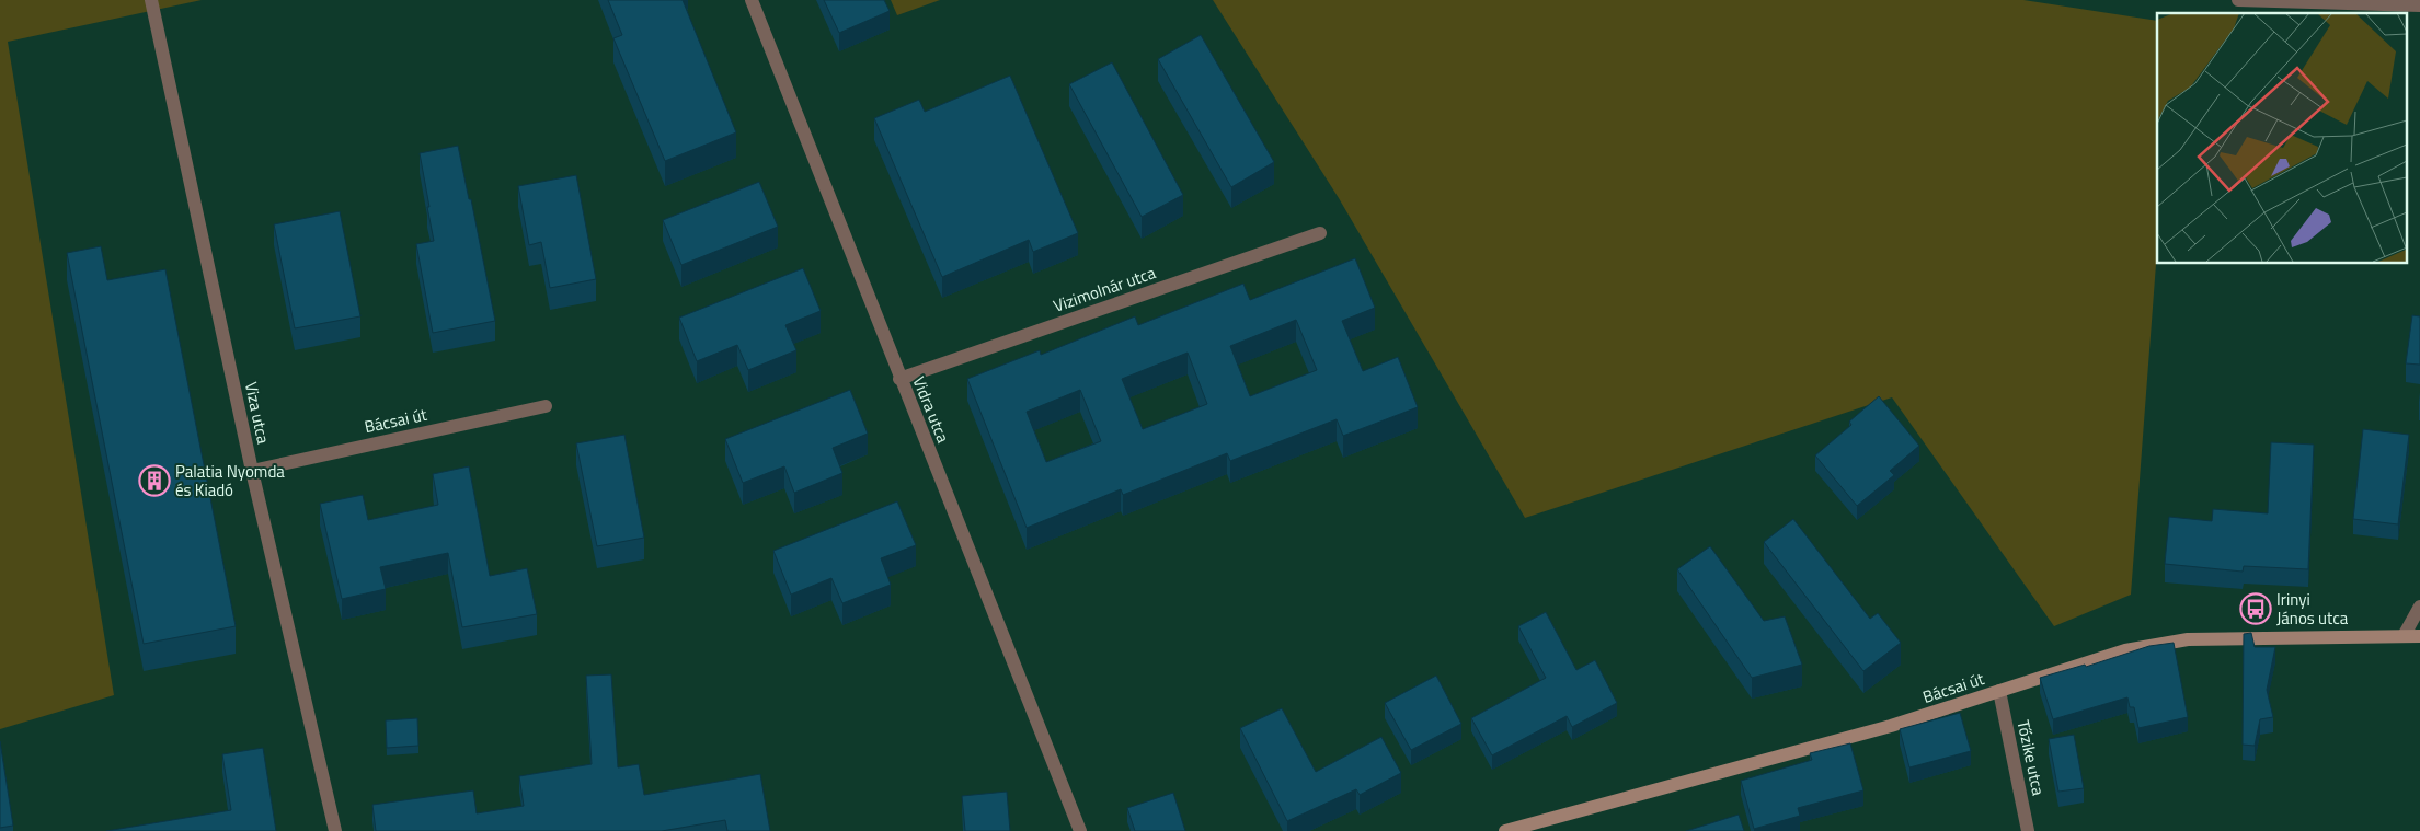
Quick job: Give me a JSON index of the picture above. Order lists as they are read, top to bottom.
{
  "streets": {
    "main road": ["Bácsai út"],
    "street": [
      "Vizimolnár utca",
      "Vidra utca",
      "Viza utca",
      "Tőzike utca"
    ]
  },
  "crossings": [
    ["Vizimolnár utca", "Vidra utca"],
    ["Viza utca", "Bácsai út"],
    ["Bácsai út", "Tőzike utca"]
  ],
  "places": {
    "building": ["Palatia Nyomda és Kiadó"],
    "bus stop": ["Irinyi János utca"]
  }
}
